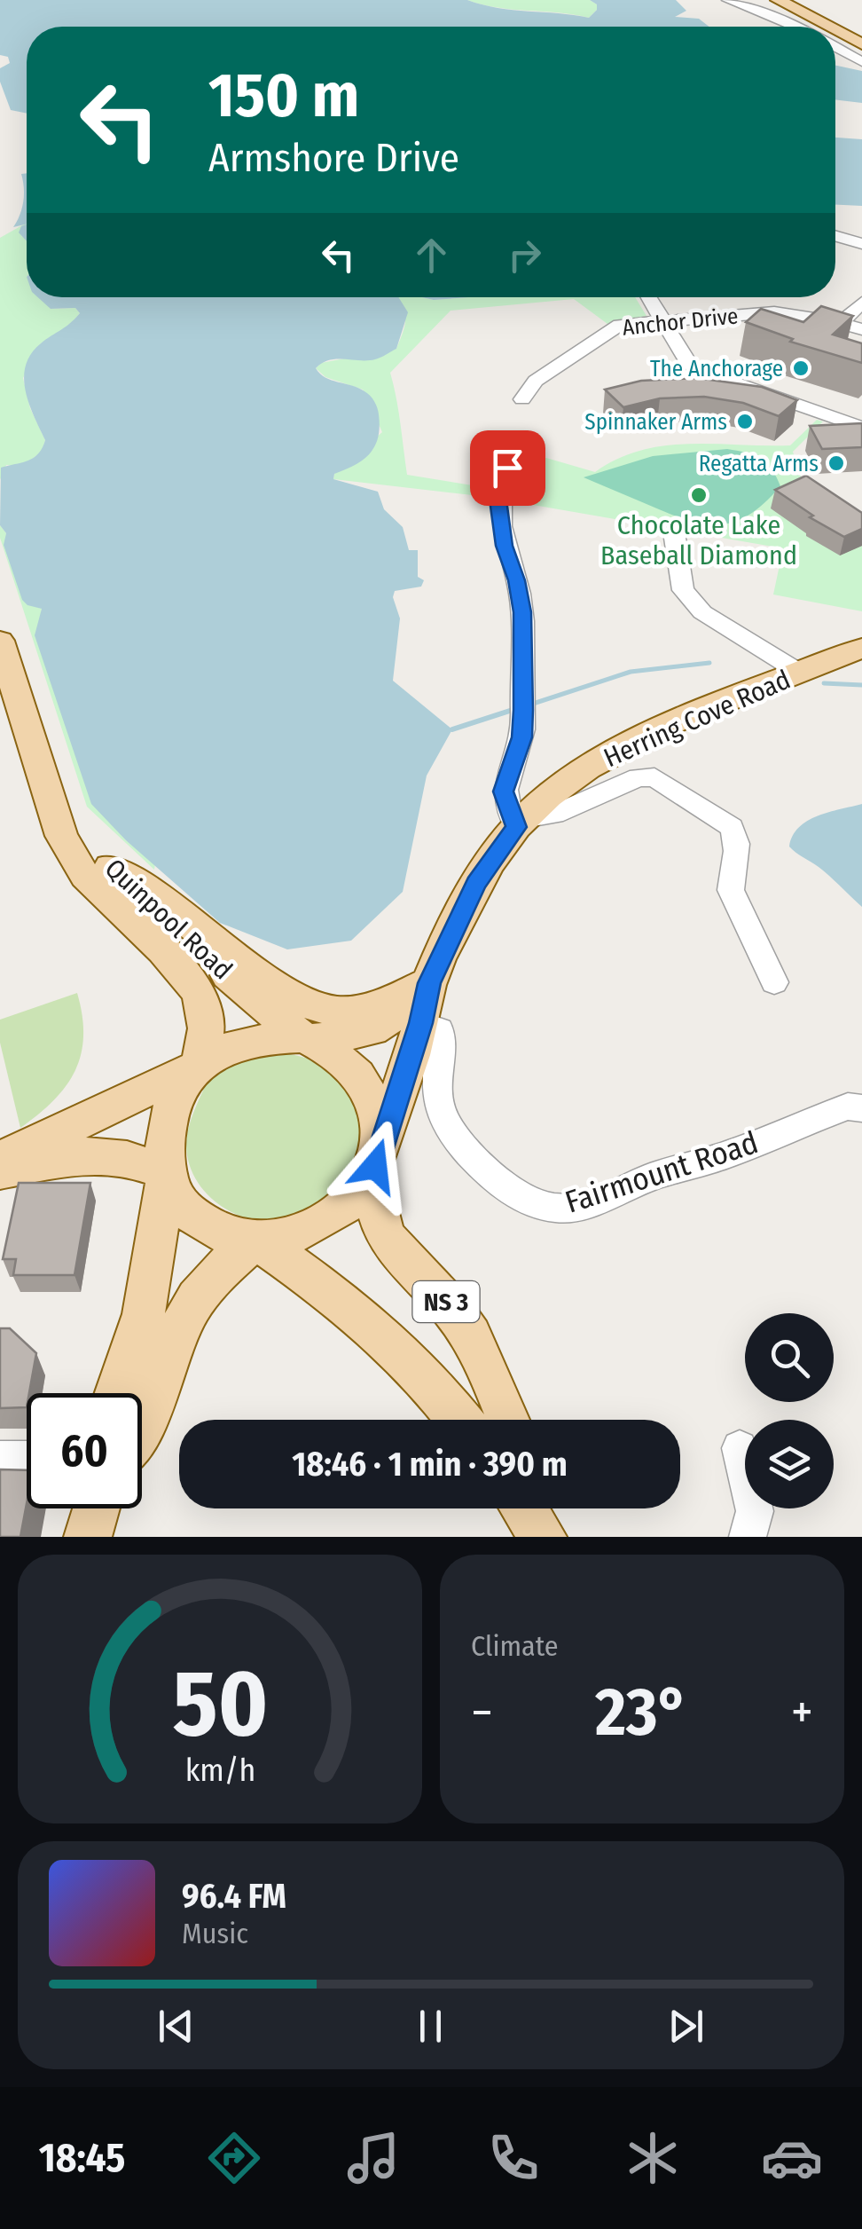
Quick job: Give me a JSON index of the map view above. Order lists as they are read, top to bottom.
{
  "streets": {
    "main road": ["Herring Cove Road", "Quinpool Road", "NS 3"],
    "street": ["Anchor Drive", "Fairmount Road"]
  },
  "crossings": [
    ["Herring Cove Road", "Quinpool Road"],
    ["Herring Cove Road", "Fairmount Road"],
    ["Herring Cove Road", "NS 3"],
    ["Quinpool Road", "NS 3"]
  ],
  "places": [
    "The Anchorage",
    "Spinnaker Arms",
    "Regatta Arms",
    "Chocolate Lake Baseball Diamond"
  ],
  "page": {
    "turn": ["150 m", "Armshore Drive"],
    "limit": "60",
    "trip": "18:46 · 1 min · 390 m",
    "tile": "Climate",
    "heat": ["−", "23°", "+"],
    "song": ["96.4 FM", "Music"],
    "tabs": "18:45",
    "gauge": ["50", "km/h"]
  }
}
